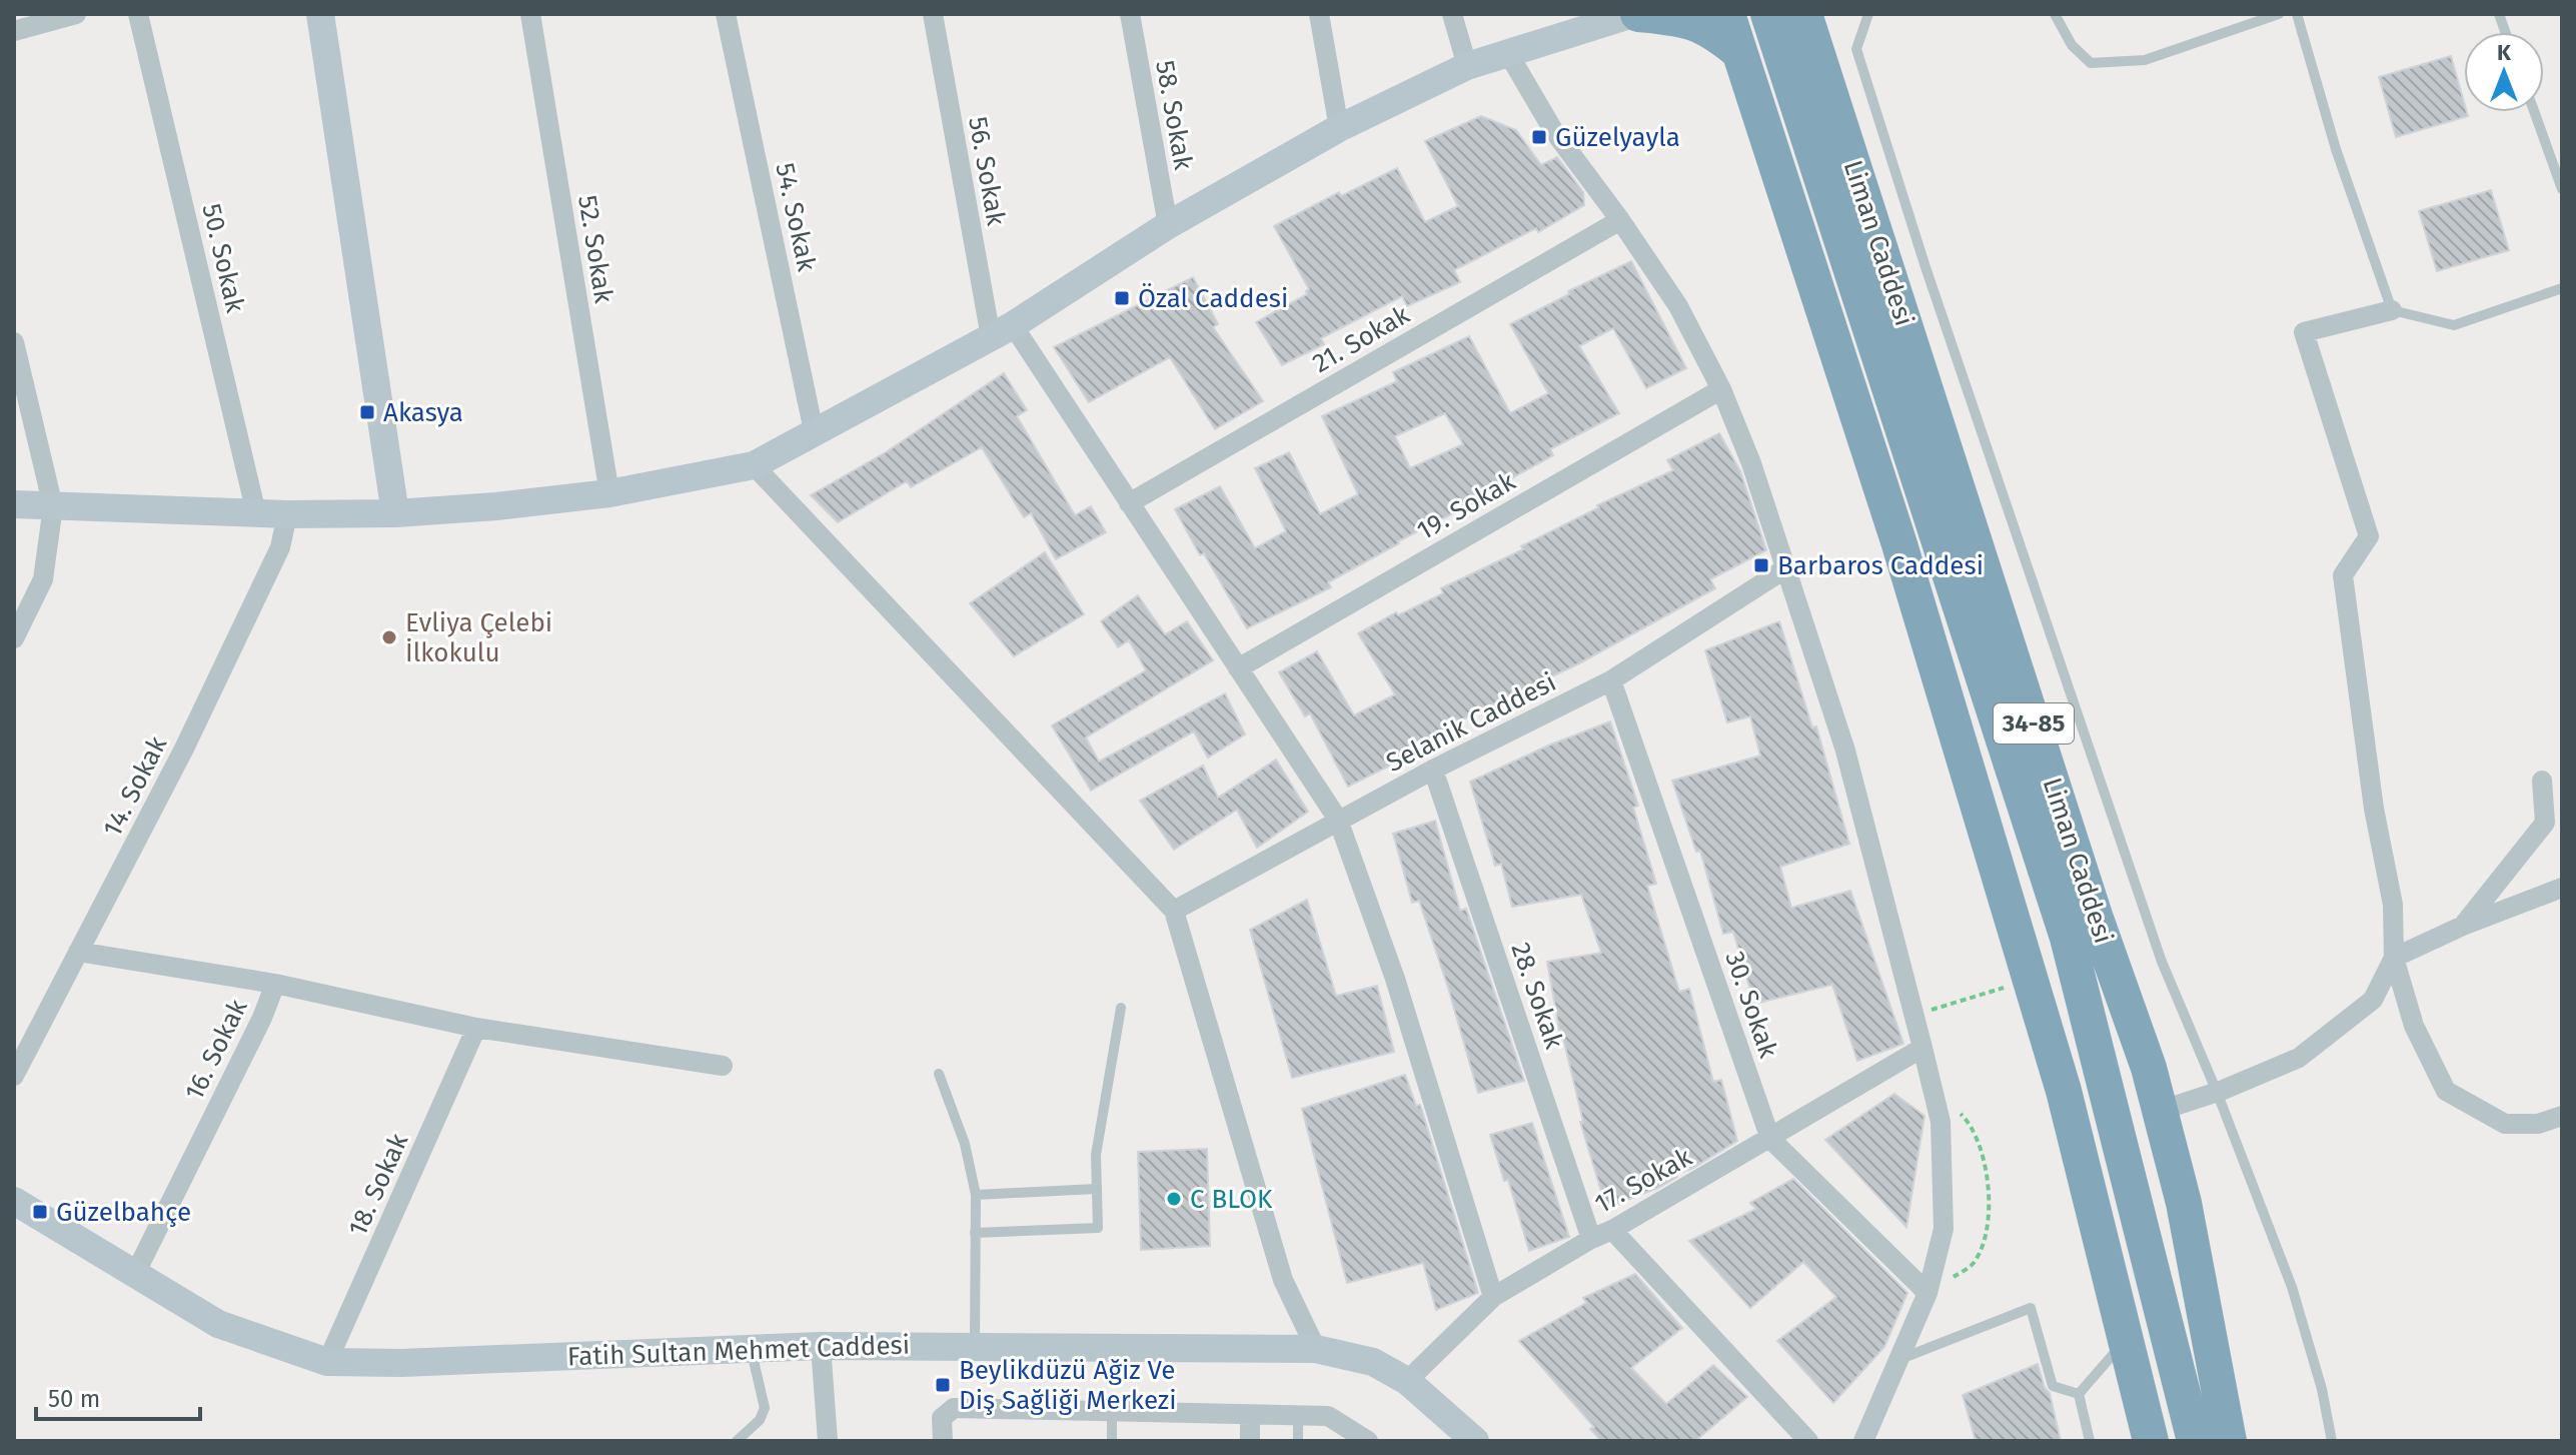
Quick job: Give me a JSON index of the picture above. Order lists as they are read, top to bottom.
{
  "streets": {
    "highway": ["Liman Caddesi", "34-85"],
    "street": [
      "58. Sokak",
      "56. Sokak",
      "54. Sokak",
      "52. Sokak",
      "50. Sokak",
      "21. Sokak",
      "19. Sokak",
      "Selanik Caddesi",
      "14. Sokak",
      "28. Sokak",
      "30. Sokak",
      "16. Sokak",
      "17. Sokak",
      "18. Sokak",
      "Fatih Sultan Mehmet Caddesi"
    ]
  },
  "crossings": [
    ["Selanik Caddesi", "28. Sokak"],
    ["Selanik Caddesi", "30. Sokak"],
    ["14. Sokak", "16. Sokak"],
    ["28. Sokak", "17. Sokak"],
    ["30. Sokak", "17. Sokak"],
    ["16. Sokak", "Fatih Sultan Mehmet Caddesi"],
    ["17. Sokak", "Fatih Sultan Mehmet Caddesi"],
    ["18. Sokak", "Fatih Sultan Mehmet Caddesi"]
  ],
  "places": {
    "transit": [
      "Güzelyayla",
      "Özal Caddesi",
      "Akasya",
      "Barbaros Caddesi",
      "Güzelbahçe",
      "Beylikdüzü Ağiz Ve Diş Sağliği Merkezi"
    ],
    "other": ["Evliya Çelebi İlkokulu", "C BLOK"]
  },
  "scale_bar": "50 m",
  "north": "top"
}
